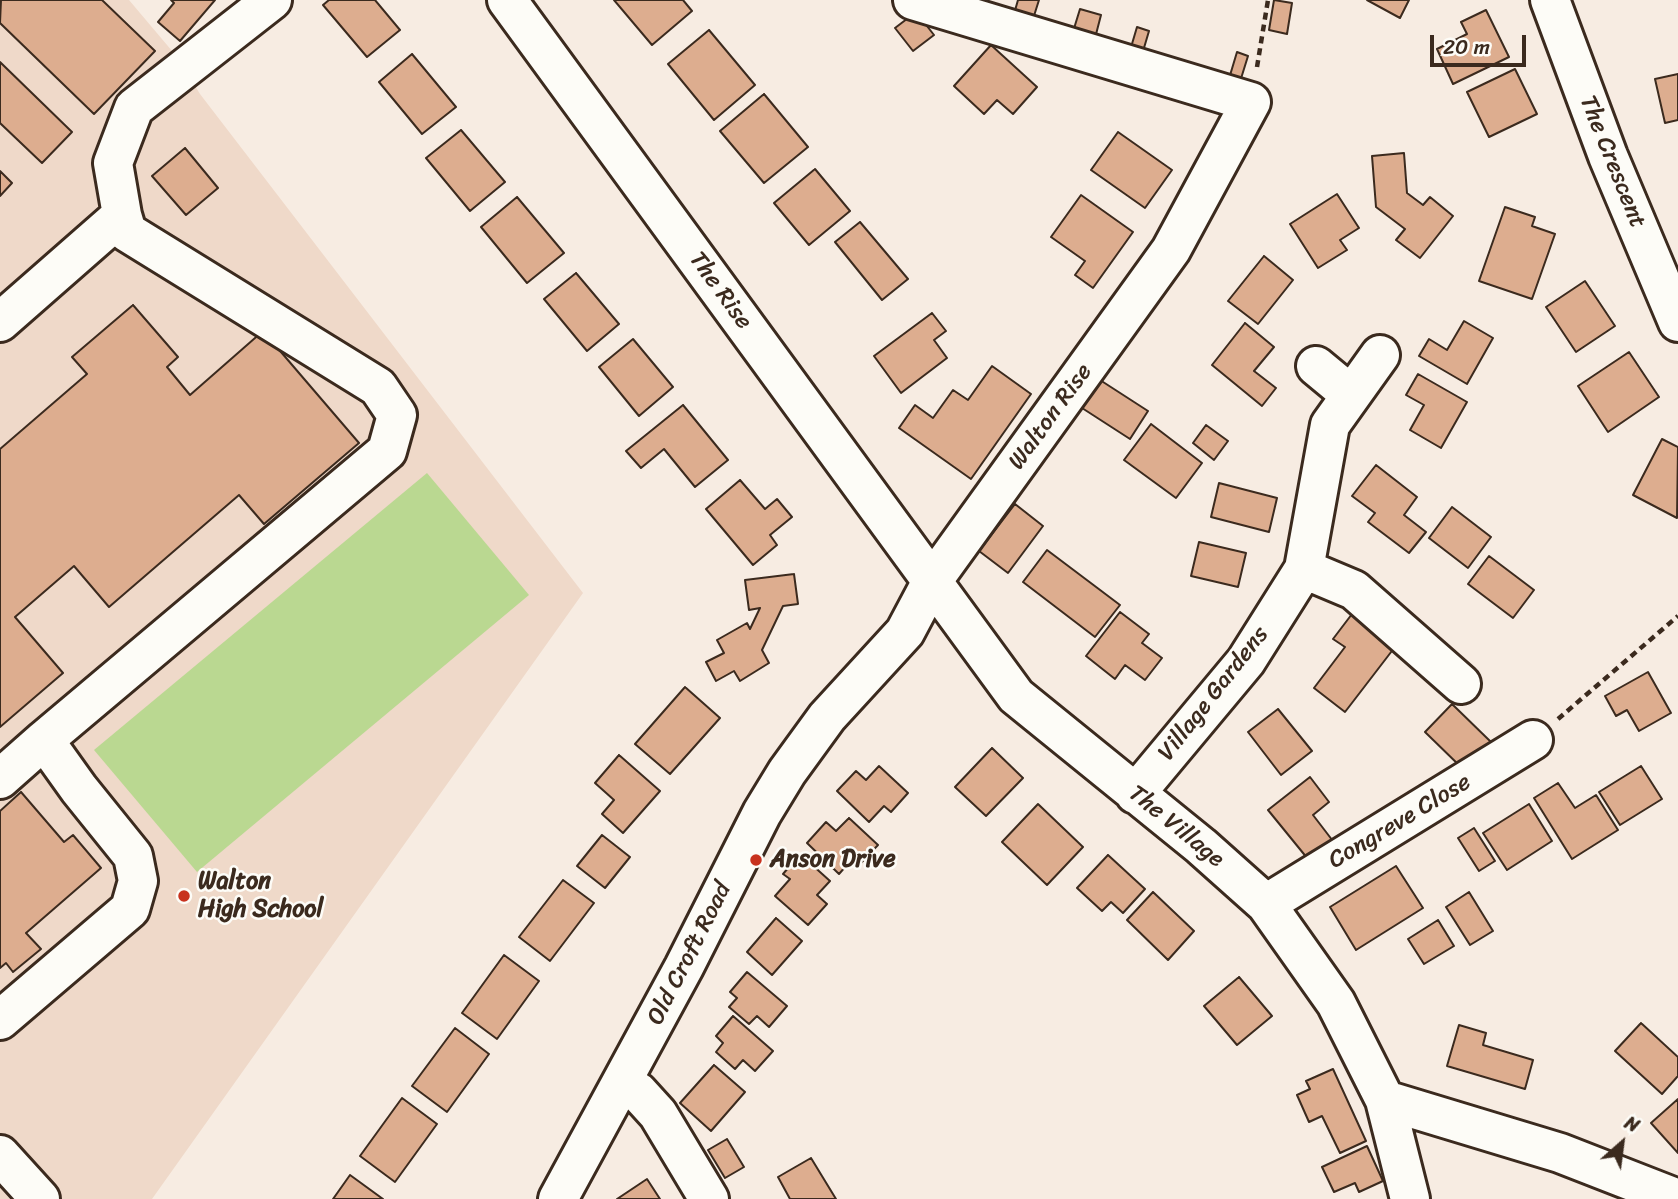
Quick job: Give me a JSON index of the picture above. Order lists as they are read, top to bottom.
{
  "streets": {
    "street": [
      "The Crescent",
      "The Rise",
      "Walton Rise",
      "Village Gardens",
      "Congreve Close",
      "The Village",
      "Old Croft Road"
    ]
  },
  "crossings": [
    ["The Rise", "Walton Rise"],
    ["The Rise", "The Village"],
    ["The Rise", "Old Croft Road"],
    ["Walton Rise", "The Village"],
    ["Walton Rise", "Old Croft Road"],
    ["Village Gardens", "The Village"],
    ["Congreve Close", "The Village"],
    ["The Village", "Old Croft Road"]
  ],
  "places": ["Anson Drive", "Walton High School"],
  "scale_bar": "20 m",
  "north": "top right"
}
